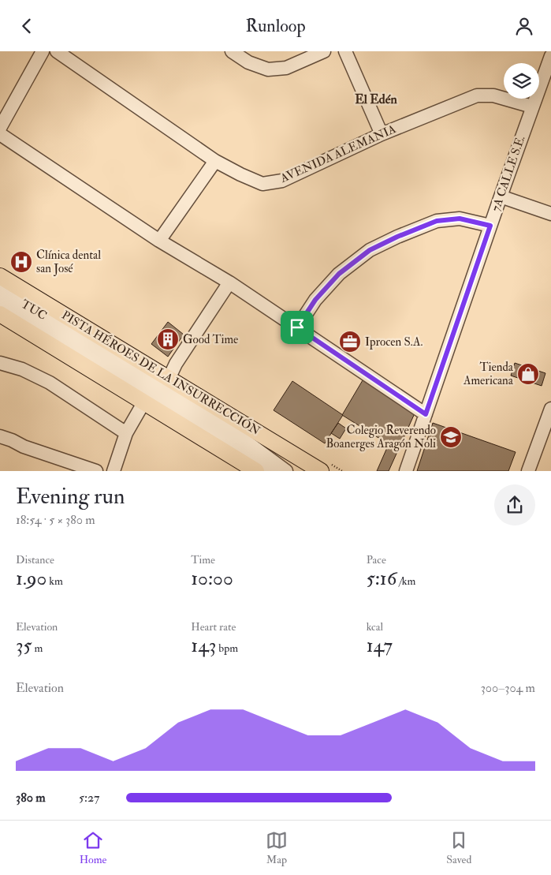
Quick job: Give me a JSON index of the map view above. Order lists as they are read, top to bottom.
{
  "streets": {
    "main road": ["PISTA HÉROES DE LA INSURRECCIÓN"],
    "street": ["AVENIDA ALEMANIA", "7A CALLE S.E.", "TUC"]
  },
  "crossings": [
    ["AVENIDA ALEMANIA", "7A CALLE S.E."]
  ],
  "districts": ["El Edén"],
  "places": {
    "hospital": ["Clínica dental san José"],
    "building": ["Good Time"],
    "office": ["Iprocen S.A."],
    "shop": ["Tienda Americana"],
    "school or university": ["Colegio Reverendo Boanerges Aragón Noli"]
  },
  "page": {
    "header": "Runloop",
    "heading": ["Evening run", "18:54 · 5 × 380 m"],
    "stats": [
      ["Distance", "1.90 km"],
      ["Time", "10:00"],
      ["Pace", "5:16 /km"],
      ["Elevation", "35 m"],
      ["Heart rate", "143 bpm"],
      ["kcal", "147"]
    ],
    "chart": ["Elevation", "300–304 m"],
    "list": [
      {
        "name": "380 m",
        "note": "5:27"
      }
    ],
    "tabs": ["Home", "Map", "Saved"]
  }
}
